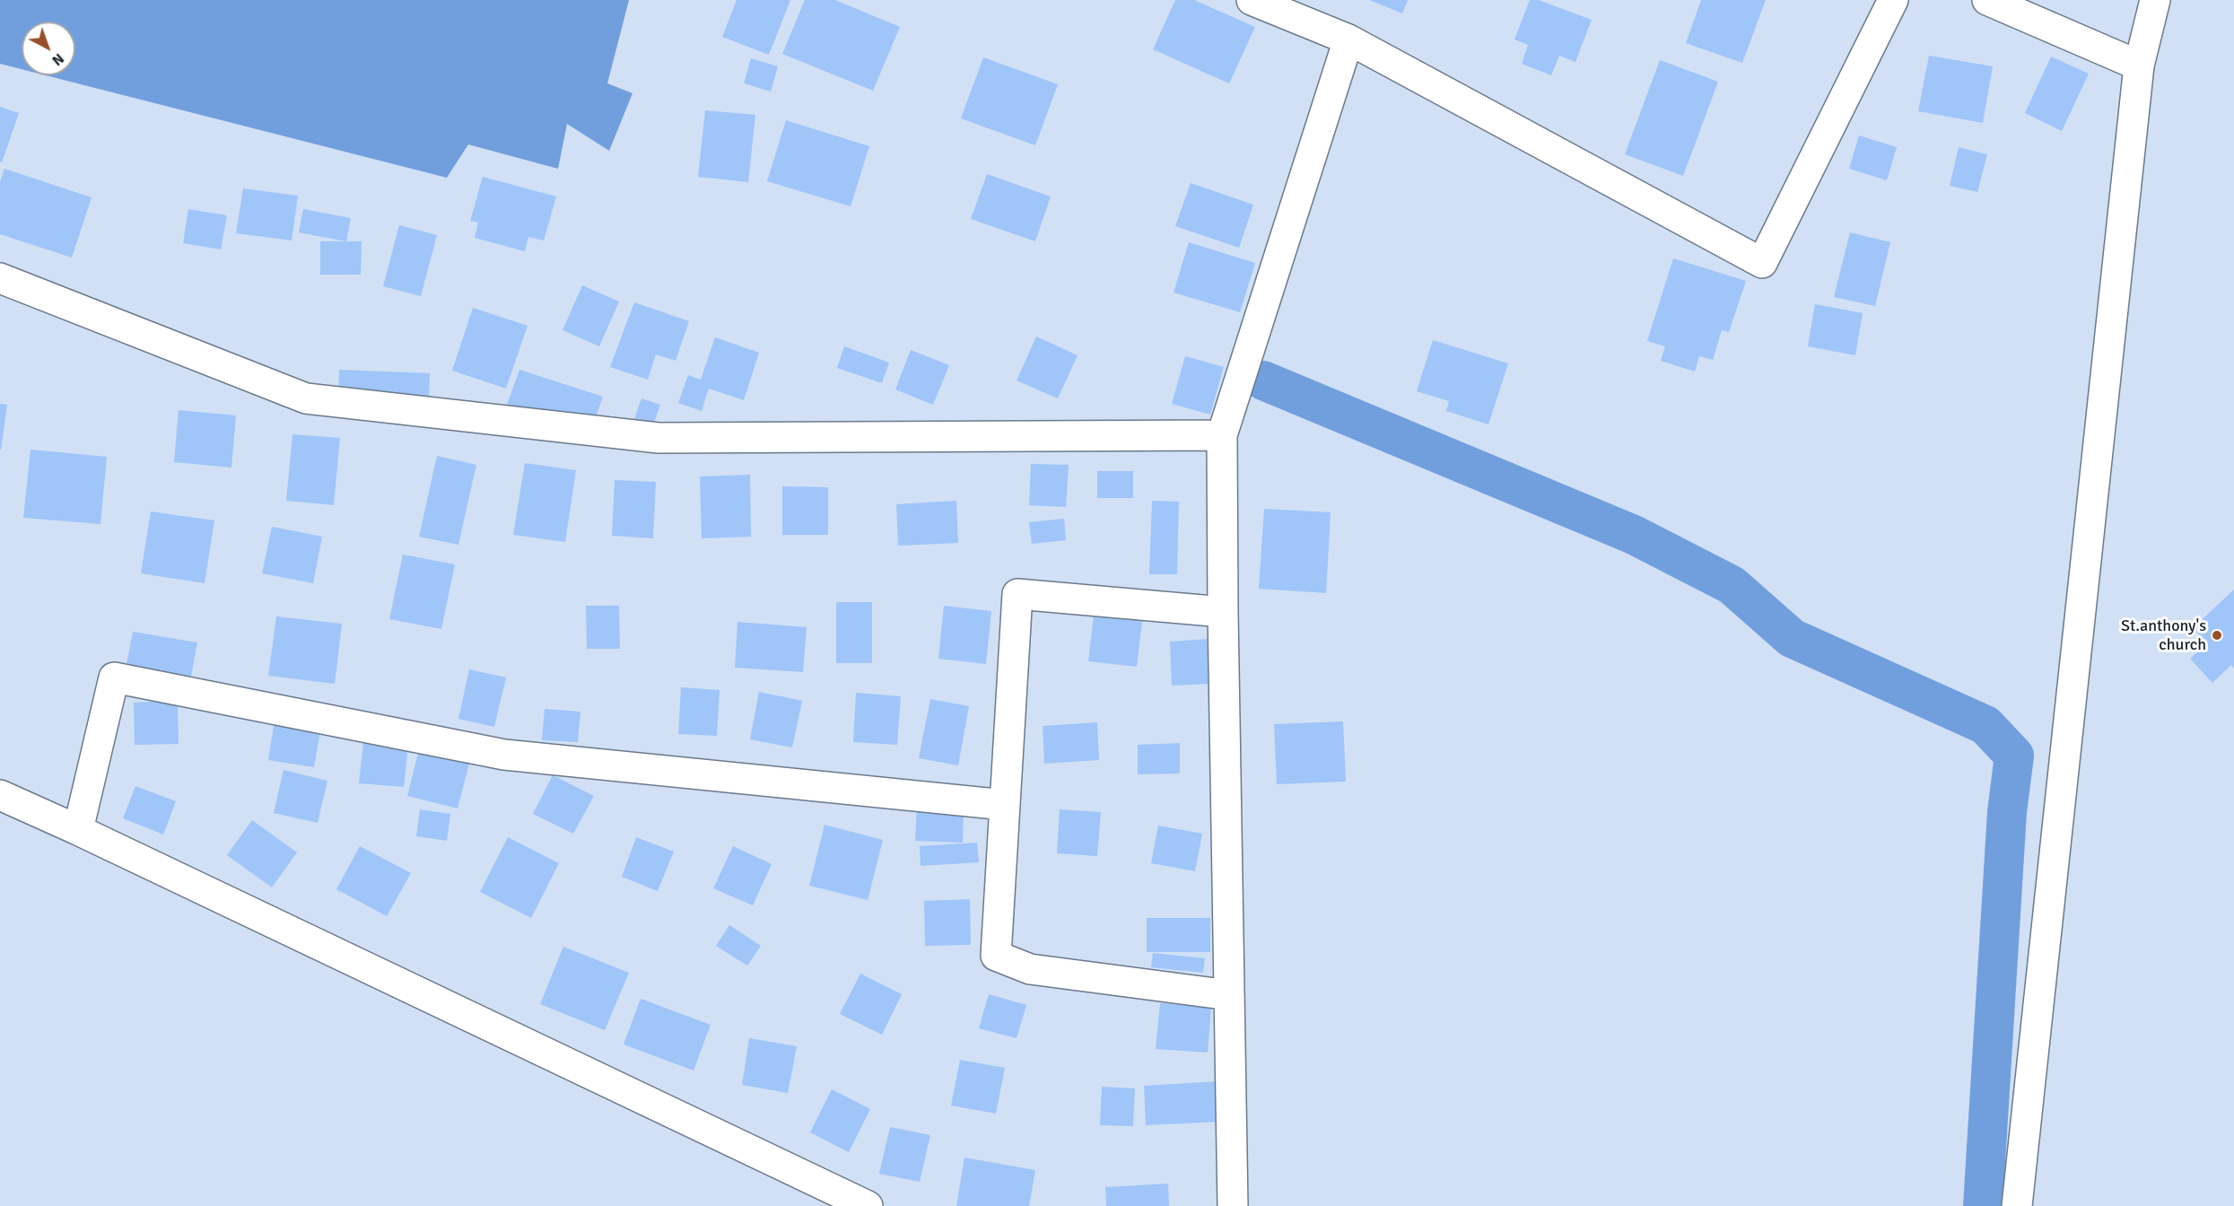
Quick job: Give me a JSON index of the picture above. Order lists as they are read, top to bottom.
{
  "places": ["St.anthony's church"],
  "north": "bottom right"
}
